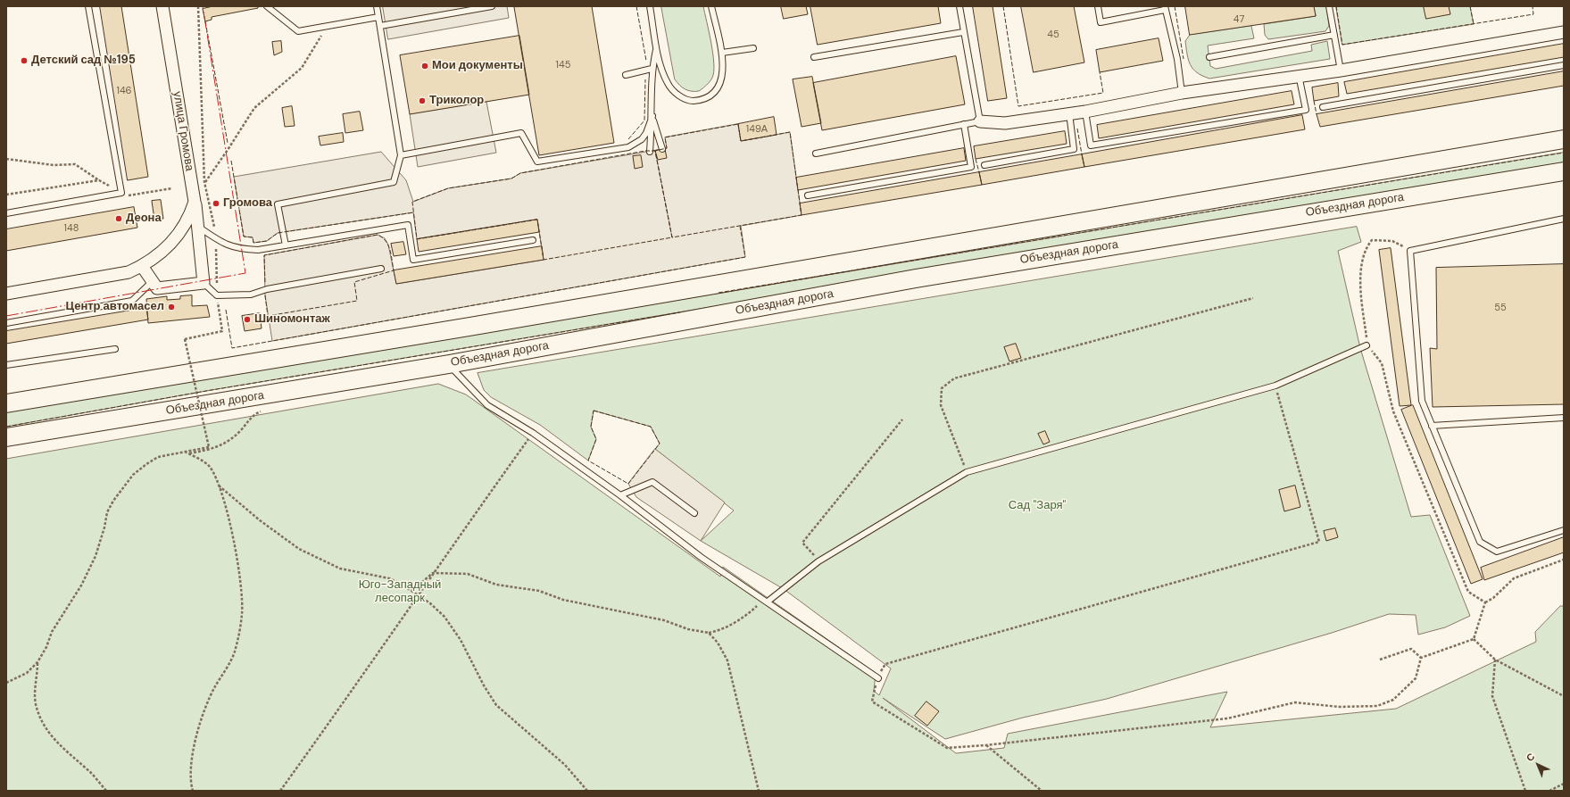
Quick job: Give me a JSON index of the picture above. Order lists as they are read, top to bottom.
{
  "streets": {
    "main road": ["Объездная дорога"],
    "street": ["улица Громова"]
  },
  "parks": ["Сад \"Заря\"", "Юго-Западный лесопарк"],
  "places": [
    "Детский сад №195",
    "Мои документы",
    "Триколор",
    "Громова",
    "Деона",
    "Центр автомасел",
    "Шиномонтаж"
  ],
  "house_numbers": [
    "47",
    "45",
    "145",
    "146",
    "149А",
    "148",
    "55"
  ],
  "north": "top left"
}
